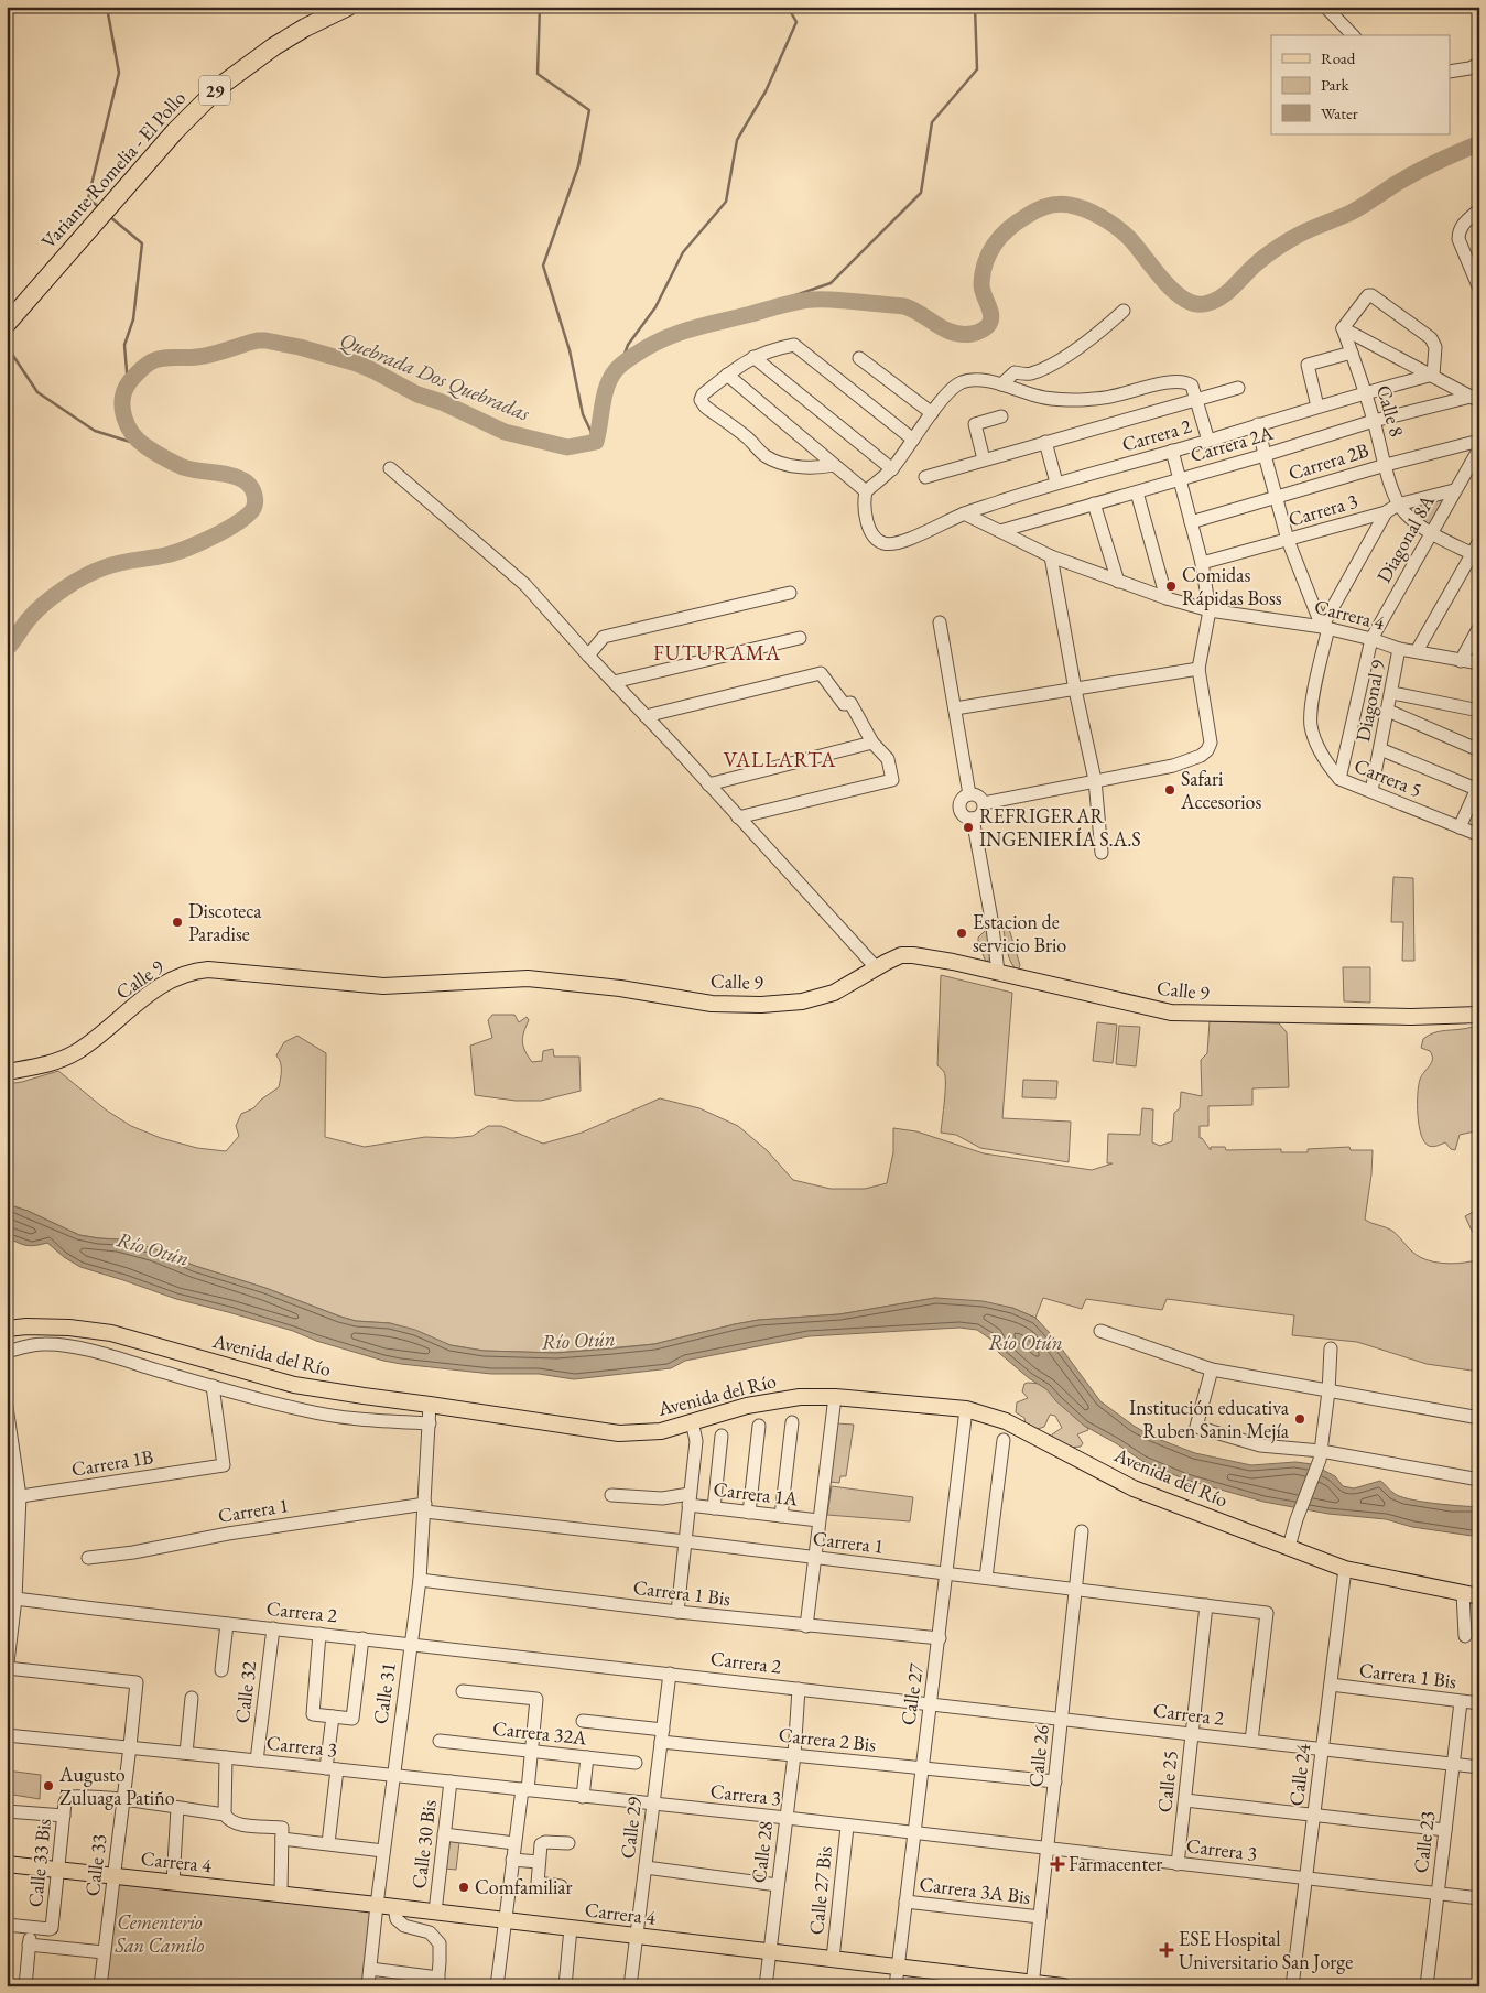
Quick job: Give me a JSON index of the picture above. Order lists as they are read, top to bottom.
{
  "streets": {
    "highway": ["29", "Variante Romelia - El Pollo"],
    "main road": ["Carrera 4", "Calle 9", "Avenida del Río"],
    "street": [
      "Calle 8",
      "Carrera 2",
      "Carrera 2A",
      "Carrera 2B",
      "Carrera 3",
      "Diagonal 8A",
      "Diagonal 9",
      "Carrera 5",
      "Carrera 1B",
      "Carrera 1A",
      "Carrera 1",
      "Carrera 1 Bis",
      "Calle 32",
      "Calle 31",
      "Calle 27",
      "Carrera 32A",
      "Carrera 2 Bis",
      "Calle 26",
      "Calle 24",
      "Calle 25",
      "Calle 29",
      "Calle 23",
      "Calle 30 Bis",
      "Calle 28",
      "Calle 33 Bis",
      "Calle 33",
      "Calle 27 Bis",
      "Carrera 3A Bis"
    ]
  },
  "crossings": [
    ["Calle 8", "Carrera 2"],
    ["Calle 8", "Carrera 2A"],
    ["Calle 8", "Carrera 2B"],
    ["Calle 8", "Carrera 3"],
    ["Carrera 2", "Carrera 4"],
    ["Carrera 2", "Carrera 1"],
    ["Carrera 2", "Calle 32"],
    ["Carrera 2", "Calle 31"],
    ["Carrera 2", "Calle 27"],
    ["Carrera 2", "Calle 26"],
    ["Carrera 2", "Calle 24"],
    ["Carrera 2", "Calle 25"],
    ["Carrera 2", "Calle 29"],
    ["Carrera 2", "Calle 23"],
    ["Carrera 2", "Calle 28"],
    ["Carrera 2A", "Carrera 4"],
    ["Carrera 3", "Diagonal 8A"],
    ["Carrera 3", "Calle 32"],
    ["Carrera 3", "Calle 31"],
    ["Carrera 3", "Calle 27"],
    ["Carrera 3", "Calle 26"],
    ["Carrera 3", "Calle 24"],
    ["Carrera 3", "Calle 25"],
    ["Carrera 3", "Calle 29"],
    ["Carrera 3", "Calle 23"],
    ["Carrera 3", "Calle 30 Bis"],
    ["Carrera 3", "Calle 28"],
    ["Carrera 3", "Calle 33"],
    ["Carrera 3", "Calle 27 Bis"],
    ["Diagonal 8A", "Carrera 4"],
    ["Diagonal 8A", "Carrera 5"],
    ["Carrera 4", "Diagonal 9"],
    ["Carrera 4", "Carrera 5"],
    ["Carrera 4", "Calle 31"],
    ["Carrera 4", "Calle 27"],
    ["Carrera 4", "Calle 26"],
    ["Carrera 4", "Calle 29"],
    ["Carrera 4", "Calle 30 Bis"],
    ["Carrera 4", "Calle 28"],
    ["Carrera 4", "Calle 33 Bis"],
    ["Carrera 4", "Calle 33"],
    ["Carrera 4", "Calle 27 Bis"],
    ["Diagonal 9", "Carrera 5"],
    ["Avenida del Río", "Calle 31"],
    ["Avenida del Río", "Calle 27"],
    ["Avenida del Río", "Calle 24"],
    ["Carrera 1", "Calle 31"],
    ["Carrera 1", "Calle 27"],
    ["Carrera 1", "Calle 26"],
    ["Carrera 1", "Calle 25"],
    ["Carrera 1 Bis", "Calle 31"],
    ["Carrera 1 Bis", "Calle 27"],
    ["Carrera 1 Bis", "Calle 24"],
    ["Carrera 1 Bis", "Calle 23"],
    ["Calle 27", "Carrera 2 Bis"],
    ["Calle 27", "Carrera 3A Bis"],
    ["Carrera 2 Bis", "Calle 26"],
    ["Carrera 2 Bis", "Calle 29"],
    ["Carrera 2 Bis", "Calle 28"],
    ["Calle 26", "Carrera 3A Bis"],
    ["Calle 33 Bis", "Calle 33"]
  ],
  "districts": ["FUTURAMA", "VALLARTA"],
  "water": ["Quebrada Dos Quebradas", "Río Otún"],
  "parks": ["Cementerio San Camilo"],
  "places": {
    "other": [
      "Comidas Rápidas Boss",
      "Safari Accesorios",
      "REFRIGERAR INGENIERÍA S.A.S",
      "Discoteca Paradise",
      "Estacion de servicio Brio",
      "Institución educativa Ruben Sanin Mejía",
      "Augusto Zuluaga Patiño",
      "Comfamiliar"
    ],
    "health": ["Farmacenter", "ESE Hospital Universitario San Jorge"]
  },
  "legend": ["Road", "Park", "Water"]
}
